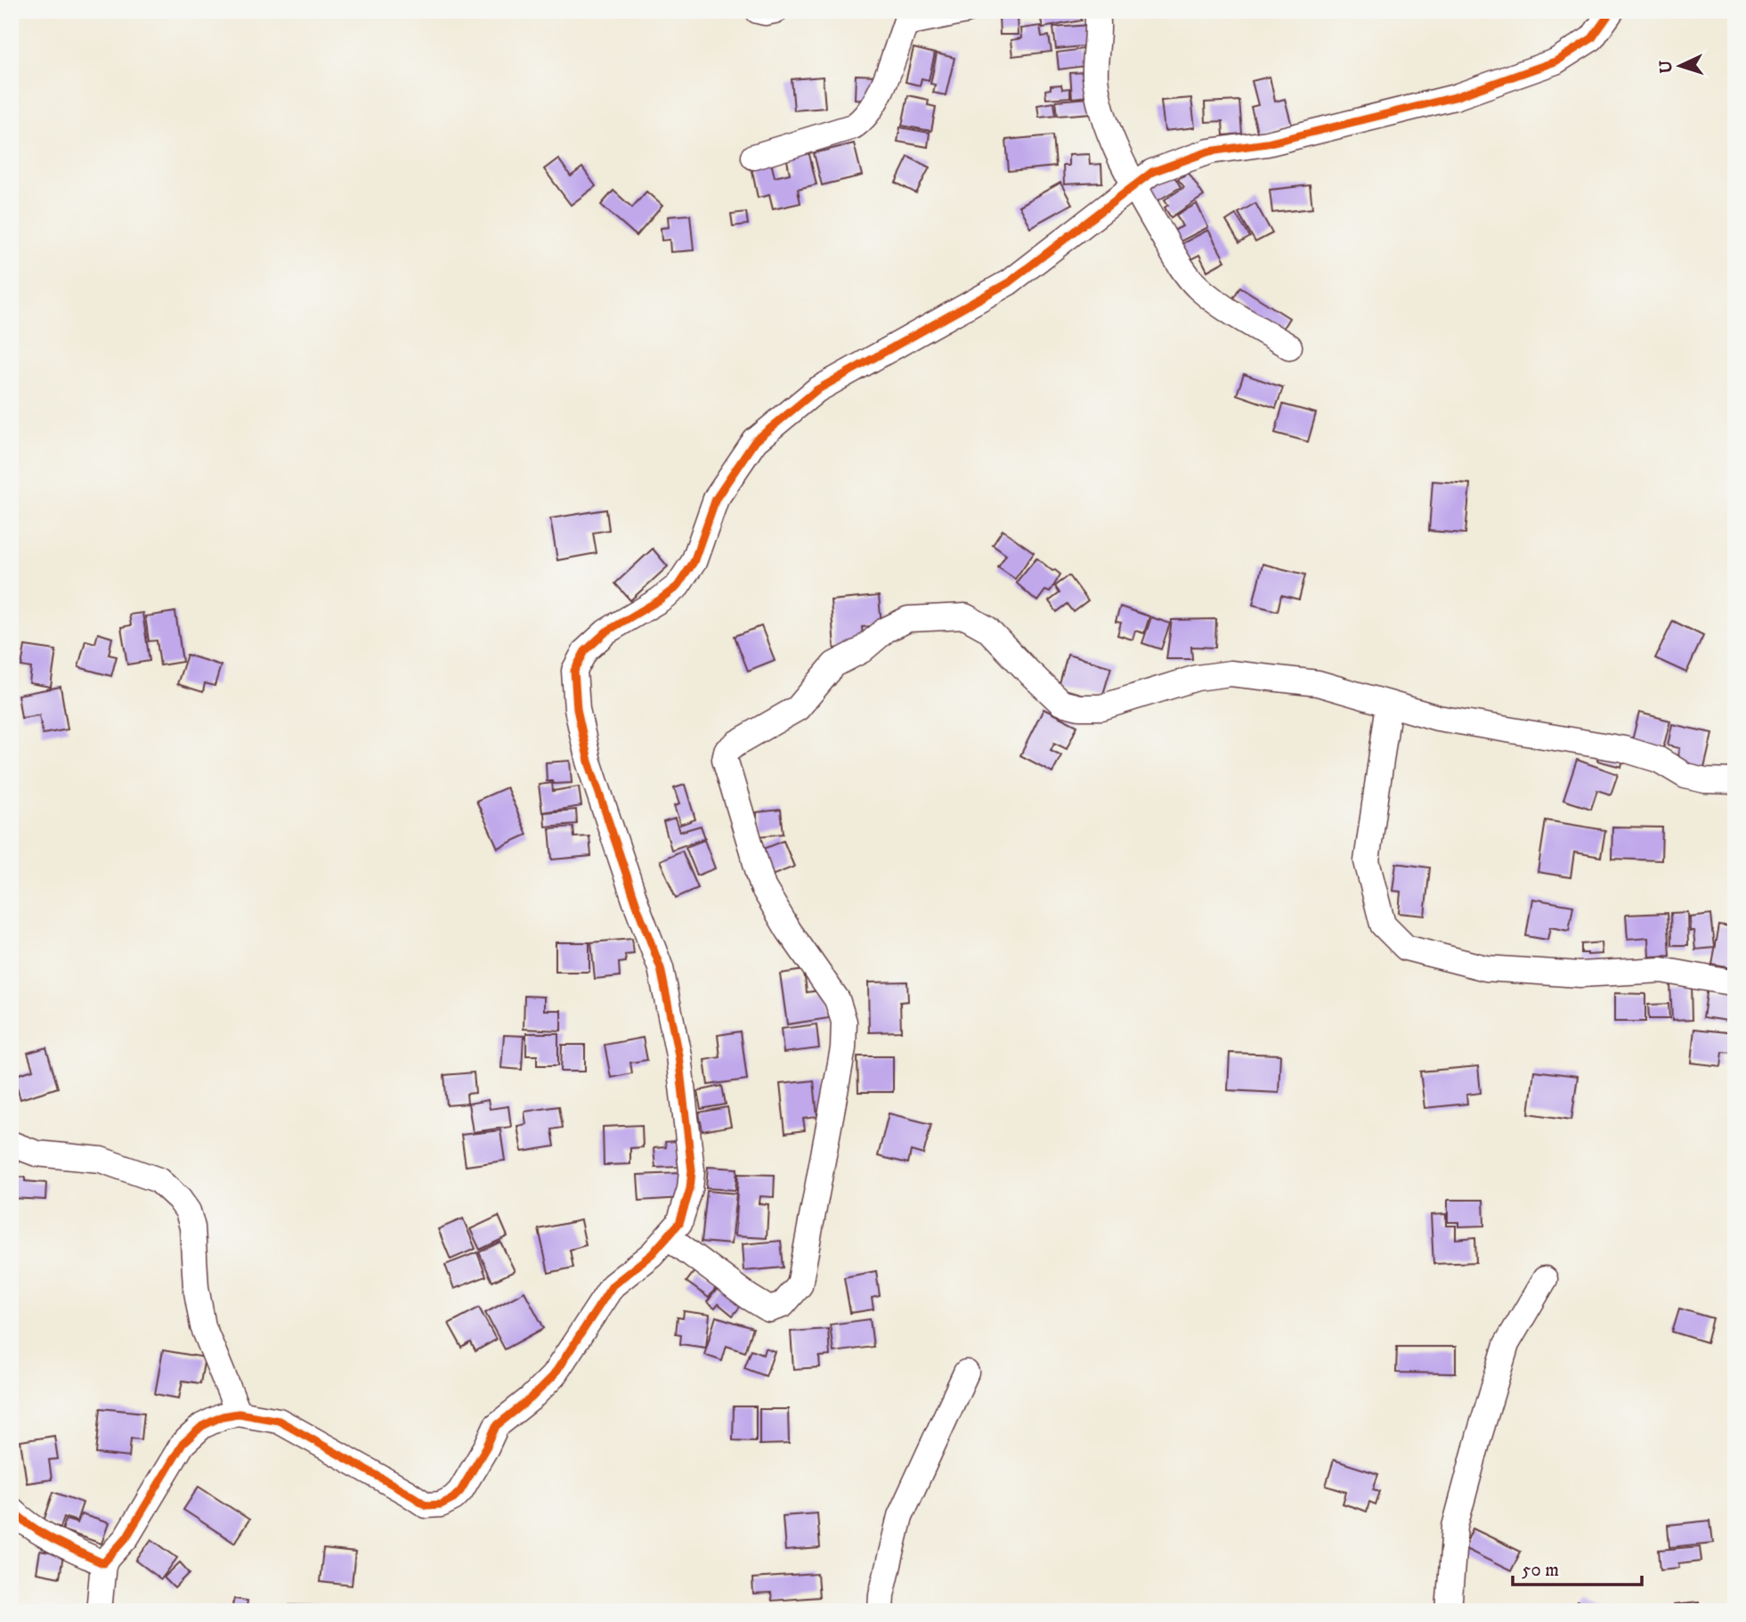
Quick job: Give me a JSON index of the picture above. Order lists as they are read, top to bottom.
{
  "scale_bar": "50 m",
  "north": "left"
}
